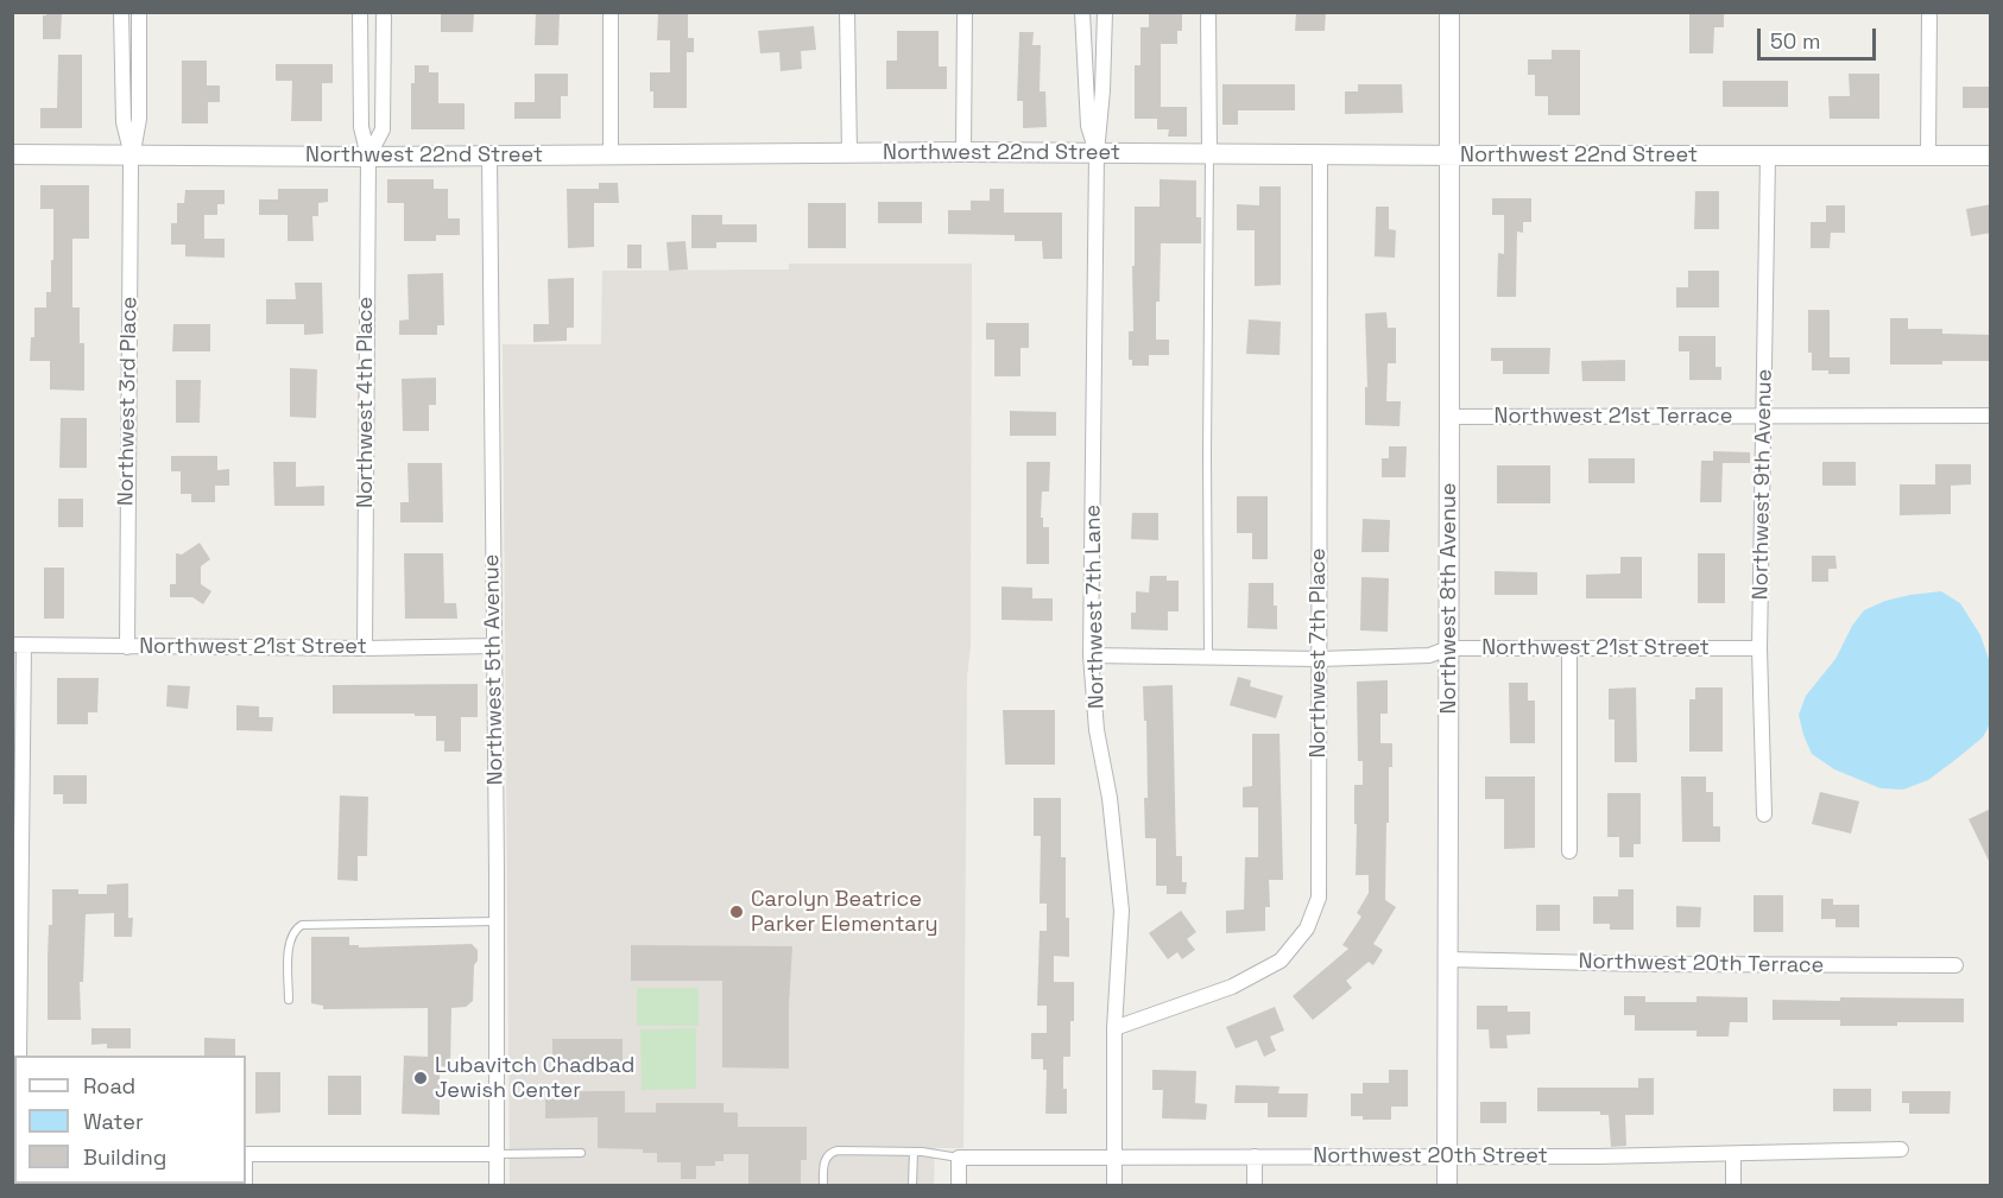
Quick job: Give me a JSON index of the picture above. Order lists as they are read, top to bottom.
{
  "streets": {
    "street": [
      "Northwest 22nd Street",
      "Northwest 3rd Place",
      "Northwest 4th Place",
      "Northwest 21st Terrace",
      "Northwest 9th Avenue",
      "Northwest 8th Avenue",
      "Northwest 7th Lane",
      "Northwest 21st Street",
      "Northwest 7th Place",
      "Northwest 5th Avenue",
      "Northwest 20th Terrace",
      "Northwest 20th Street"
    ]
  },
  "crossings": [
    ["Northwest 22nd Street", "Northwest 3rd Place"],
    ["Northwest 22nd Street", "Northwest 4th Place"],
    ["Northwest 22nd Street", "Northwest 9th Avenue"],
    ["Northwest 22nd Street", "Northwest 8th Avenue"],
    ["Northwest 22nd Street", "Northwest 7th Lane"],
    ["Northwest 22nd Street", "Northwest 7th Place"],
    ["Northwest 22nd Street", "Northwest 5th Avenue"],
    ["Northwest 3rd Place", "Northwest 21st Street"],
    ["Northwest 4th Place", "Northwest 21st Street"],
    ["Northwest 21st Terrace", "Northwest 9th Avenue"],
    ["Northwest 21st Terrace", "Northwest 8th Avenue"],
    ["Northwest 9th Avenue", "Northwest 21st Street"],
    ["Northwest 8th Avenue", "Northwest 21st Street"],
    ["Northwest 8th Avenue", "Northwest 20th Terrace"],
    ["Northwest 8th Avenue", "Northwest 20th Street"],
    ["Northwest 7th Lane", "Northwest 21st Street"],
    ["Northwest 7th Lane", "Northwest 7th Place"],
    ["Northwest 7th Lane", "Northwest 20th Street"],
    ["Northwest 21st Street", "Northwest 7th Place"],
    ["Northwest 21st Street", "Northwest 5th Avenue"]
  ],
  "places": ["Carolyn Beatrice Parker Elementary", "Lubavitch Chadbad Jewish Center"],
  "legend": ["Road", "Water", "Building"],
  "scale_bar": "50 m"
}
